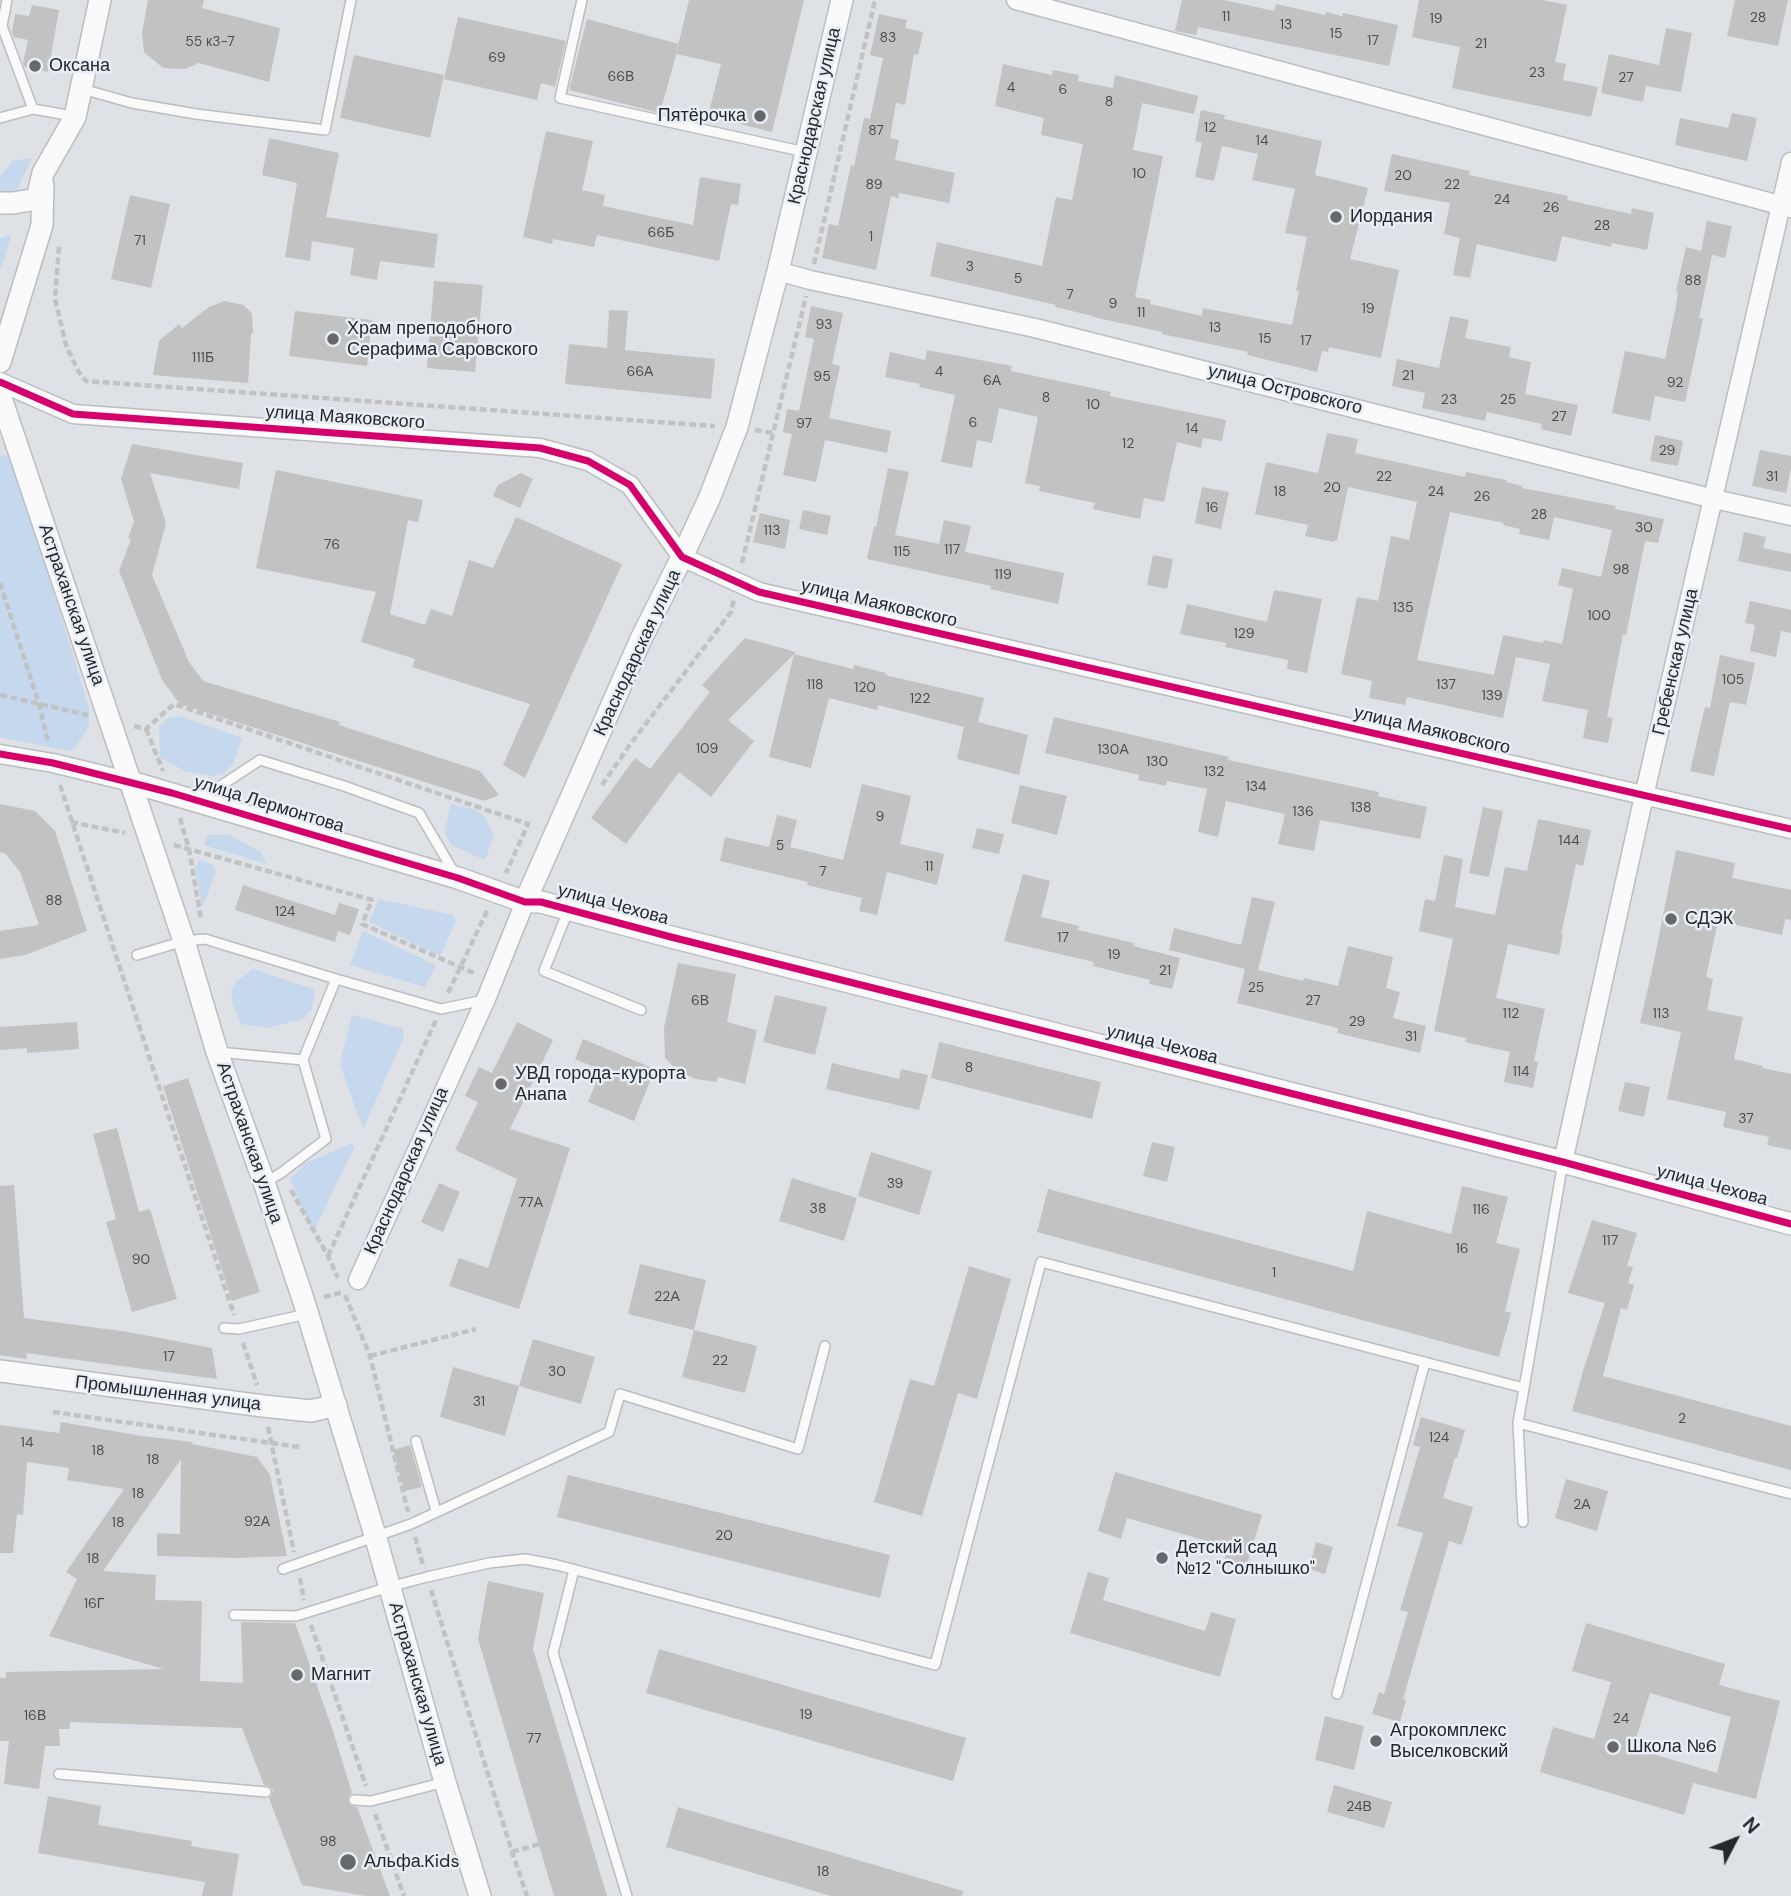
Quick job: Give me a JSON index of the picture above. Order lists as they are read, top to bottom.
{
  "streets": {
    "street": [
      "Краснодарская улица",
      "улица Островского",
      "улица Маяковского",
      "Астраханская улица",
      "Гребенская улица",
      "улица Лермонтова",
      "улица Чехова",
      "Промышленная улица"
    ]
  },
  "crossings": [
    ["Краснодарская улица", "улица Островского"],
    ["Краснодарская улица", "улица Маяковского"],
    ["Краснодарская улица", "улица Лермонтова"],
    ["Краснодарская улица", "улица Чехова"],
    ["улица Островского", "Гребенская улица"],
    ["улица Маяковского", "Гребенская улица"],
    ["Астраханская улица", "улица Лермонтова"],
    ["Астраханская улица", "Промышленная улица"],
    ["Гребенская улица", "улица Чехова"],
    ["улица Лермонтова", "улица Чехова"]
  ],
  "places": [
    "Оксана",
    "Пятёрочка",
    "Иордания",
    "Храм преподобного Серафима Саровского",
    "СДЭК",
    "УВД города-курорта Анапа",
    "Детский сад №12 \"Солнышко\"",
    "Магнит",
    "Агрокомплекс Выселковский",
    "Школа №6",
    "Альфа.Kids"
  ],
  "house_numbers": [
    "11",
    "28",
    "19",
    "13",
    "15",
    "83",
    "17",
    "55 к3-7",
    "21",
    "69",
    "23",
    "66В",
    "27",
    "4",
    "6",
    "8",
    "12",
    "87",
    "14",
    "10",
    "20",
    "89",
    "22",
    "24",
    "26",
    "28",
    "66Б",
    "1",
    "71",
    "3",
    "5",
    "88",
    "7",
    "9",
    "19",
    "11",
    "93",
    "13",
    "15",
    "17",
    "111Б",
    "66А",
    "4",
    "21",
    "95",
    "6А",
    "92",
    "8",
    "23",
    "25",
    "10",
    "27",
    "6",
    "97",
    "14",
    "12",
    "29",
    "22",
    "31",
    "20",
    "18",
    "24",
    "26",
    "16",
    "28",
    "30",
    "113",
    "76",
    "117",
    "115",
    "98",
    "119",
    "135",
    "100",
    "129",
    "105",
    "118",
    "137",
    "120",
    "139",
    "122",
    "109",
    "130А",
    "130",
    "132",
    "134",
    "138",
    "136",
    "9",
    "144",
    "5",
    "11",
    "7",
    "88",
    "124",
    "17",
    "19",
    "21",
    "25",
    "6В",
    "27",
    "112",
    "113",
    "29",
    "31",
    "8",
    "114",
    "37",
    "39",
    "77А",
    "38",
    "116",
    "117",
    "16",
    "90",
    "1",
    "22А",
    "17",
    "22",
    "30",
    "31",
    "2",
    "124",
    "14",
    "18",
    "18",
    "18",
    "2А",
    "92А",
    "18",
    "20",
    "18",
    "16Г",
    "19",
    "16В",
    "24",
    "77",
    "24В",
    "98",
    "18"
  ],
  "north": "top right"
}
